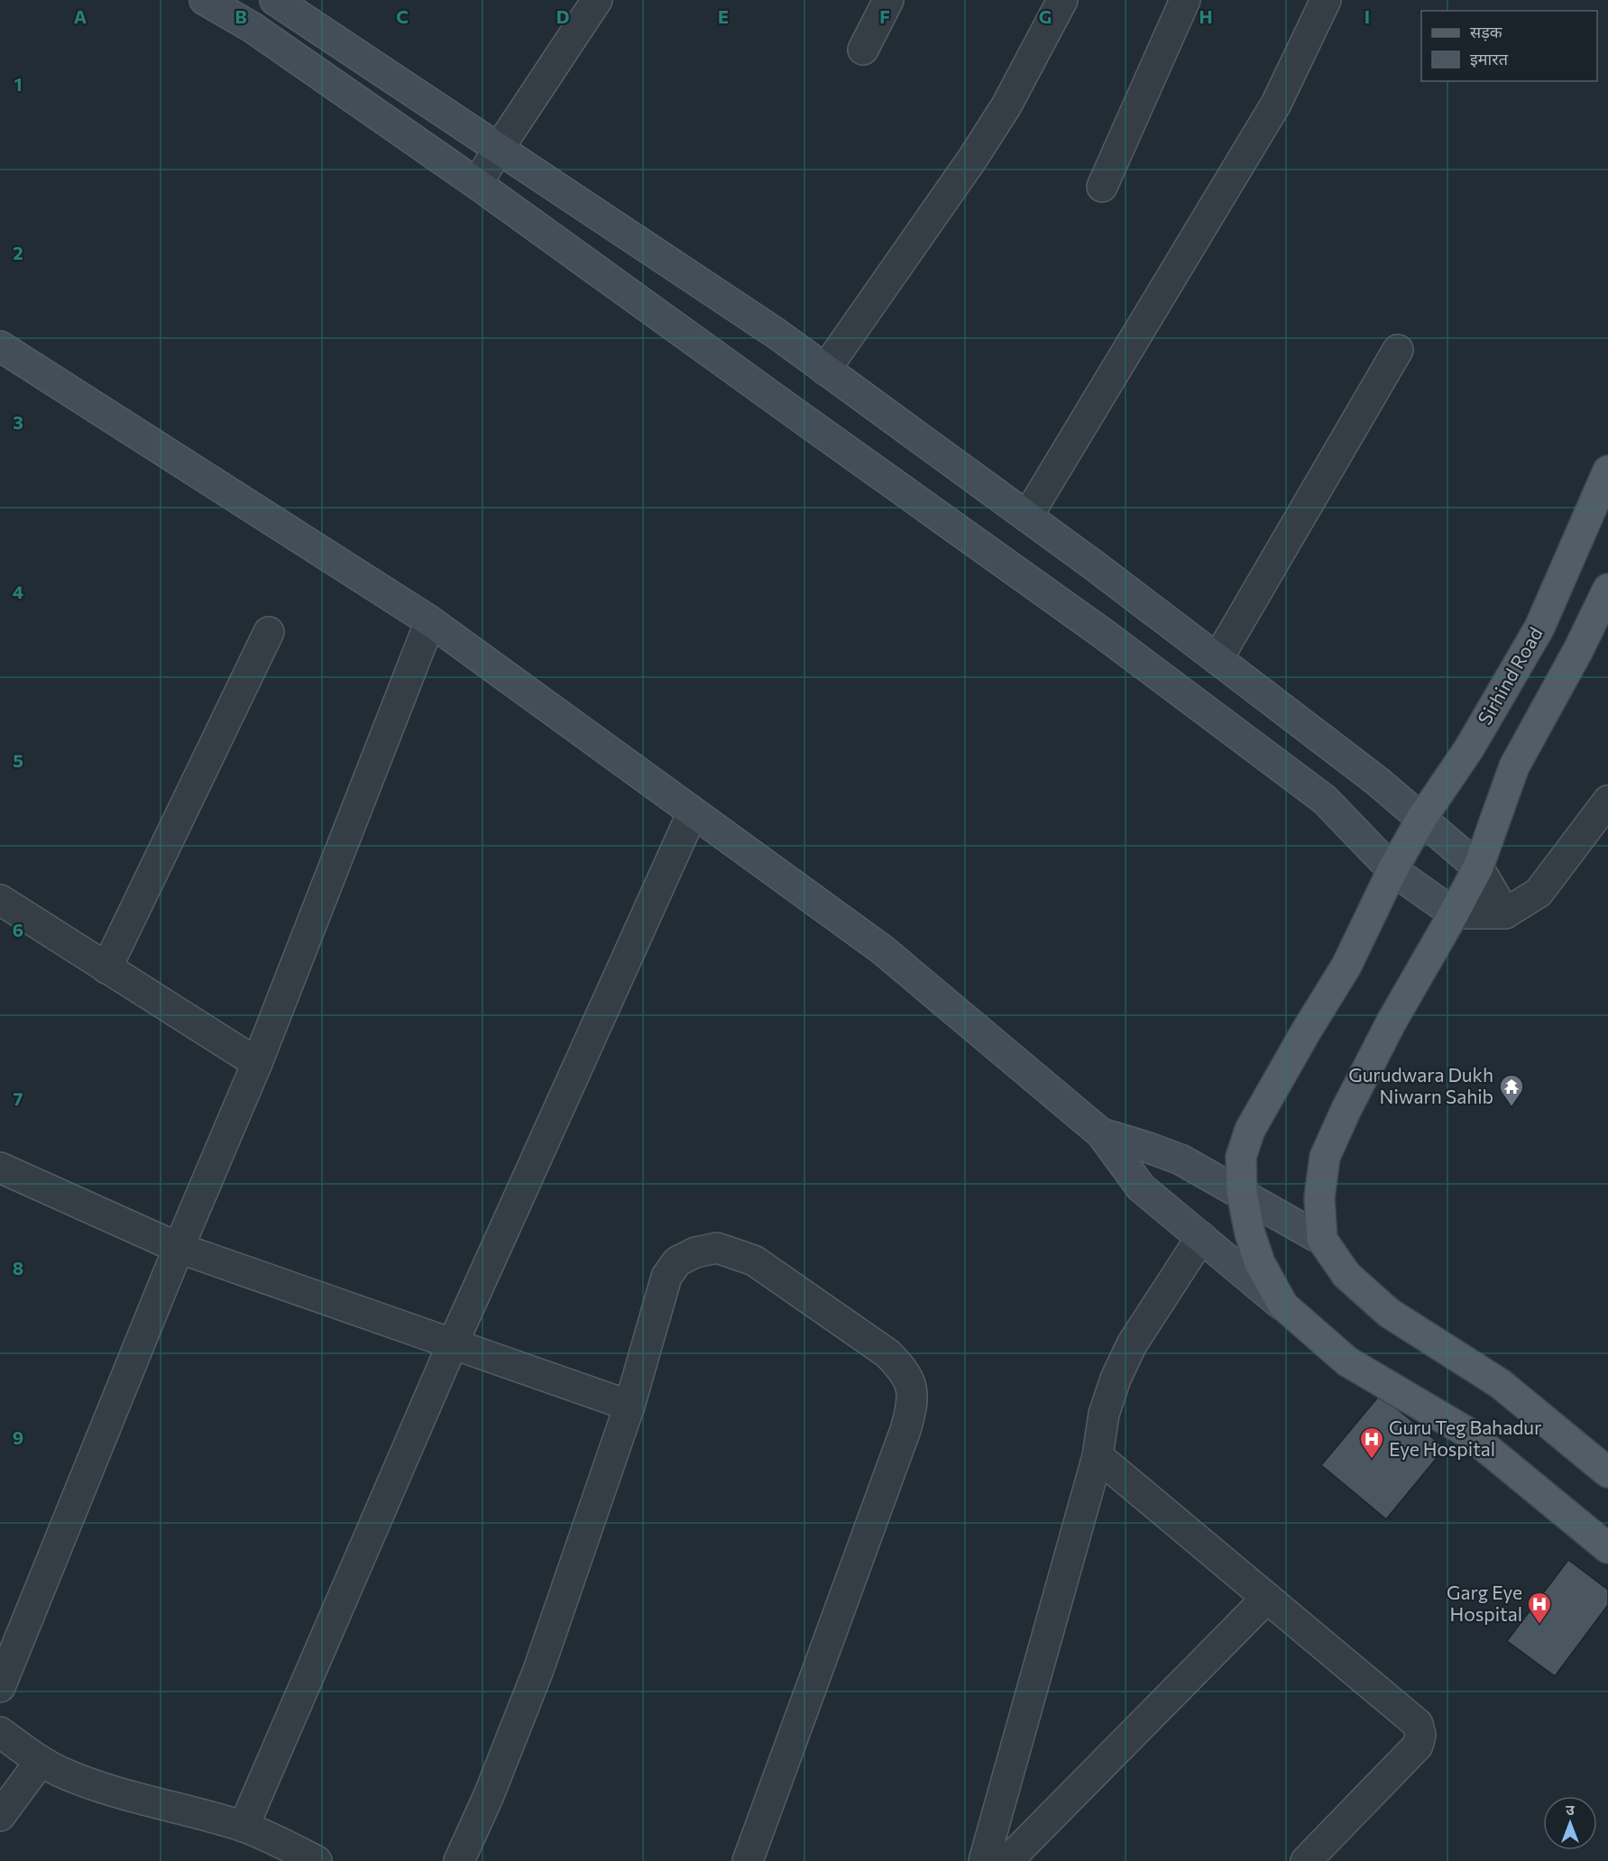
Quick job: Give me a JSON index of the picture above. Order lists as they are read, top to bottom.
{
  "streets": {
    "main road": ["Sirhind Road"]
  },
  "places": {
    "temple": ["Gurudwara Dukh Niwarn Sahib"],
    "hospital": ["Guru Teg Bahadur Eye Hospital", "Garg Eye Hospital"]
  },
  "legend": ["सड़क", "इमारत"],
  "north": "top",
  "grid": {
    "columns": [
      "A",
      "B",
      "C",
      "D",
      "E",
      "F",
      "G",
      "H",
      "I"
    ],
    "rows": [
      "1",
      "2",
      "3",
      "4",
      "5",
      "6",
      "7",
      "8",
      "9"
    ]
  }
}
